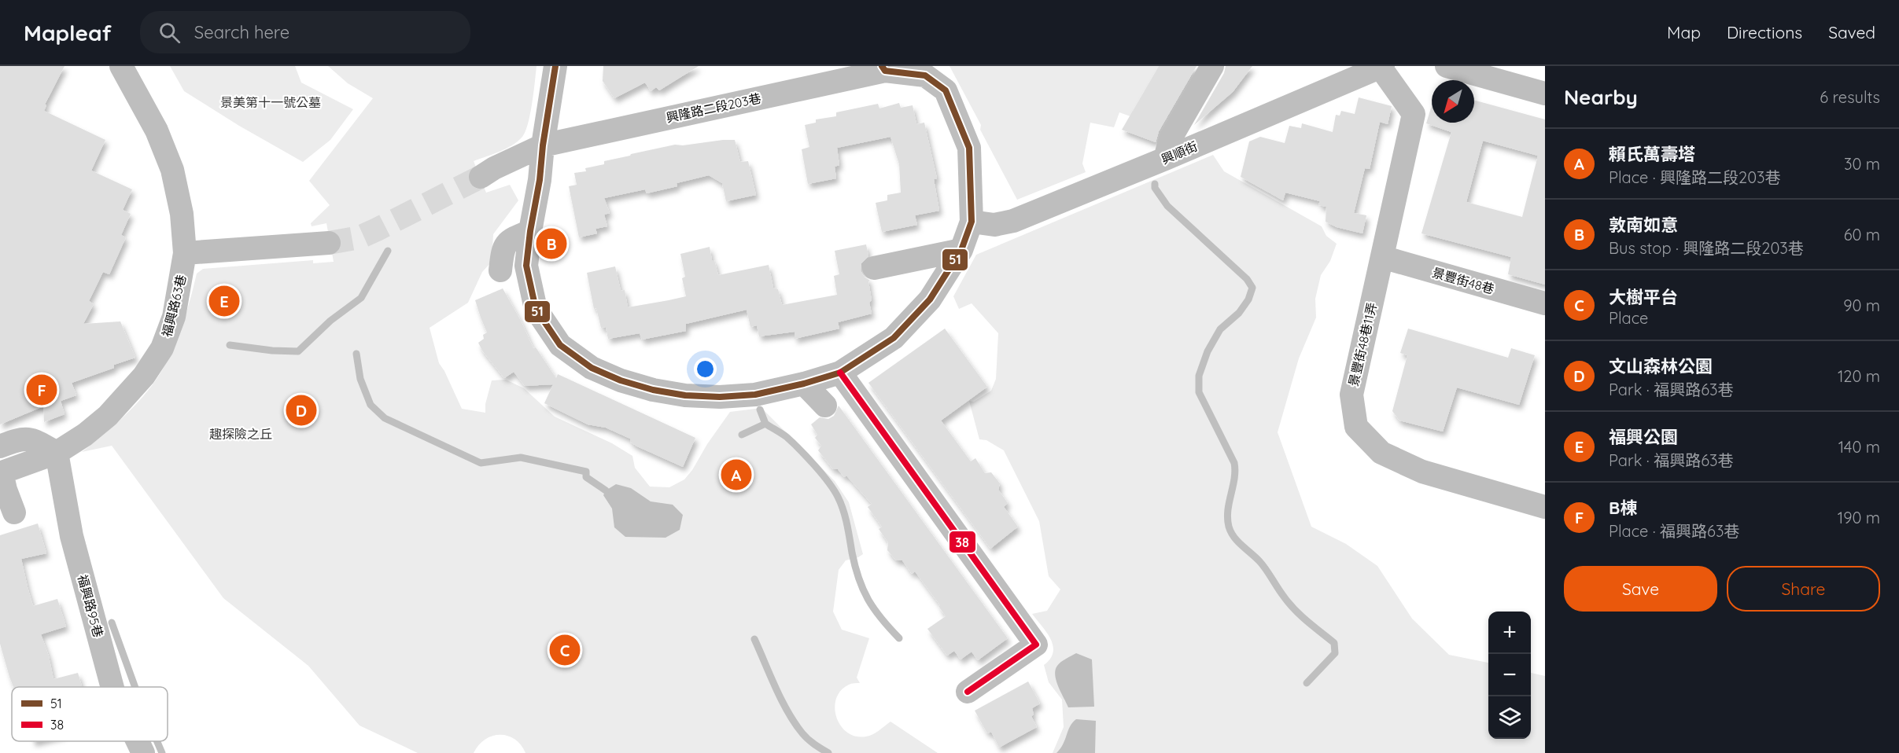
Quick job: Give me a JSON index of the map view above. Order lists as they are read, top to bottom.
{
  "streets": {
    "street": [
      "興隆路二段203巷",
      "興順街",
      "景豐街48巷",
      "福興路63巷",
      "景豐街48巷11弄",
      "福興路95巷"
    ]
  },
  "crossings": [
    ["興隆路二段203巷", "興順街"],
    ["興順街", "景豐街48巷11弄"],
    ["景豐街48巷", "景豐街48巷11弄"],
    ["福興路63巷", "福興路95巷"]
  ],
  "parks": ["景美第十一號公墓", "趣探險之丘"],
  "lines": ["transit line 51", "transit line 38"],
  "legend": ["51", "38"],
  "north": "bottom left",
  "page": {
    "header": "Mapleaf",
    "search": "Search here",
    "nav": ["Map", "Directions", "Saved"],
    "heading": ["Nearby", "6 results"],
    "list": [
      {
        "mark": "A",
        "name": "賴氏萬壽塔",
        "note": "Place · 興隆路二段203巷",
        "value": "30 m"
      },
      {
        "mark": "B",
        "name": "敦南如意",
        "note": "Bus stop · 興隆路二段203巷",
        "value": "60 m"
      },
      {
        "mark": "C",
        "name": "大樹平台",
        "note": "Place",
        "value": "90 m"
      },
      {
        "mark": "D",
        "name": "文山森林公園",
        "note": "Park · 福興路63巷",
        "value": "120 m"
      },
      {
        "mark": "E",
        "name": "福興公園",
        "note": "Park · 福興路63巷",
        "value": "140 m"
      },
      {
        "mark": "F",
        "name": "B棟",
        "note": "Place · 福興路63巷",
        "value": "190 m"
      }
    ],
    "pins": [
      "B",
      "E",
      "F",
      "D",
      "A",
      "C"
    ],
    "buttons": ["Save", "Share"],
    "map_buttons": ["+", "−"]
  }
}
